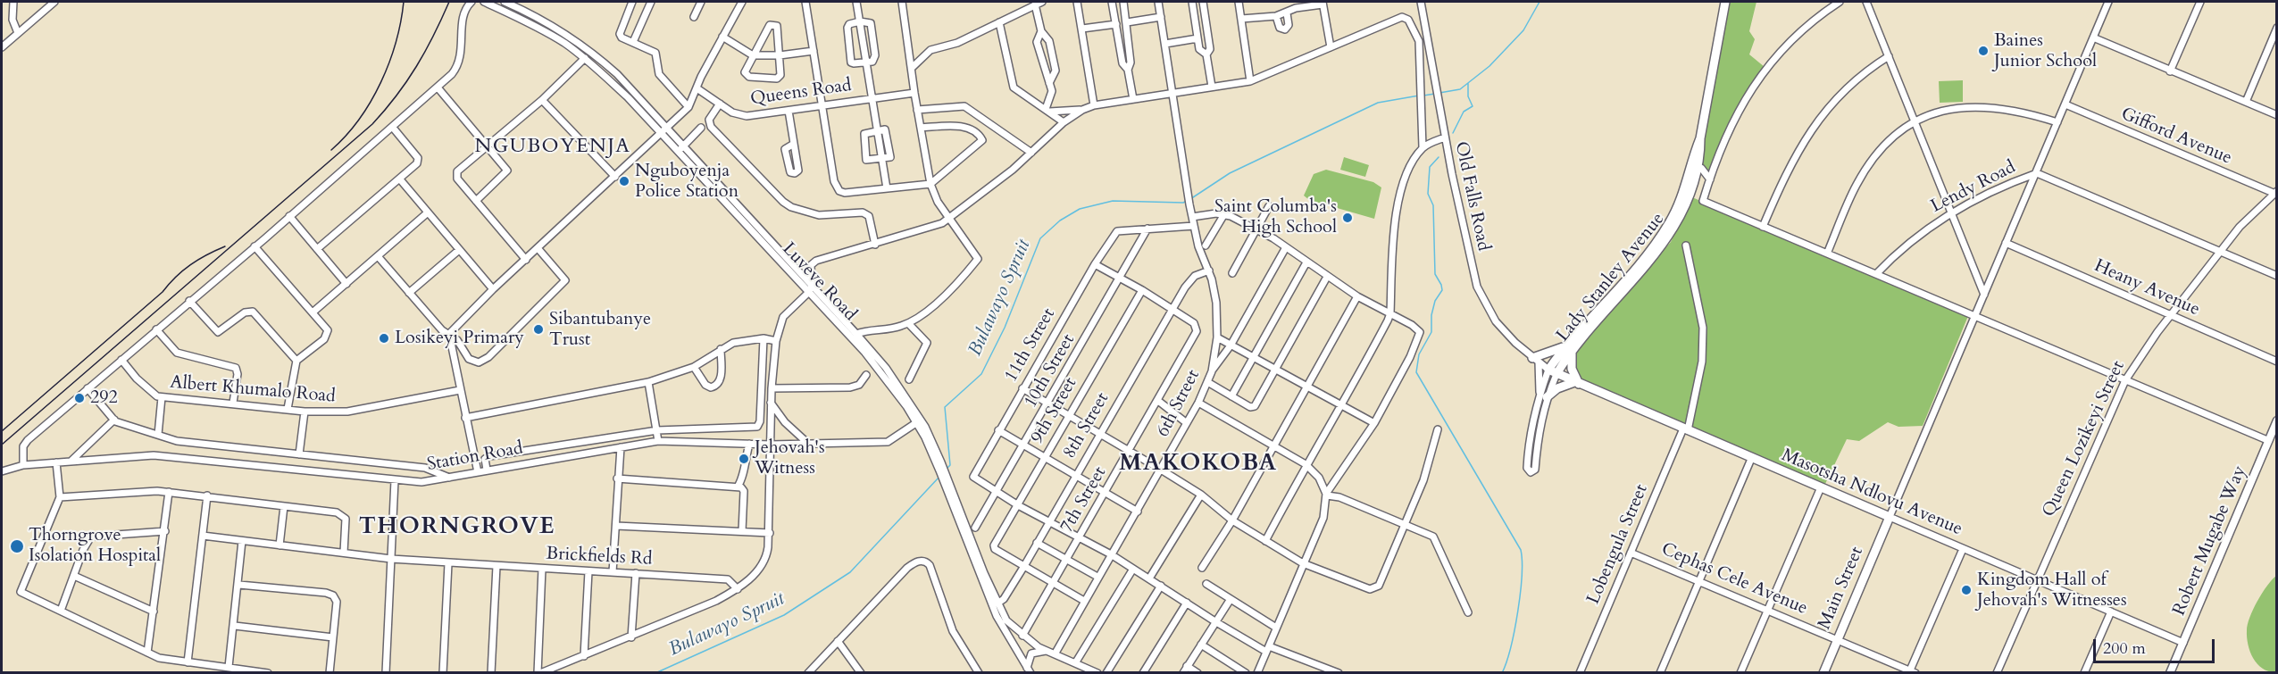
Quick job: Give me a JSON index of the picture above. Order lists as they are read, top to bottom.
{
  "streets": {
    "highway": ["Lady Stanley Avenue", "Masotsha Ndlovu Avenue", "Main Street"],
    "main road": ["Robert Mugabe Way"],
    "street": [
      "Queens Road",
      "Gifford Avenue",
      "Lendy Road",
      "Old Falls Road",
      "Luveve Road",
      "Heany Avenue",
      "11th Street",
      "10th Street",
      "Albert Khumalo Road",
      "6th Street",
      "9th Street",
      "8th Street",
      "Queen Lozikeyi Street",
      "Station Road",
      "7th Street",
      "Lobengula Street",
      "Brickfields Rd",
      "Cephas Cele Avenue"
    ]
  },
  "crossings": [
    ["Gifford Avenue", "Queen Lozikeyi Street"],
    ["Old Falls Road", "Lady Stanley Avenue"],
    ["Old Falls Road", "Masotsha Ndlovu Avenue"],
    ["Lady Stanley Avenue", "Masotsha Ndlovu Avenue"],
    ["Luveve Road", "6th Street"],
    ["Luveve Road", "8th Street"],
    ["Luveve Road", "Station Road"],
    ["Luveve Road", "7th Street"],
    ["Heany Avenue", "Queen Lozikeyi Street"],
    ["11th Street", "10th Street"],
    ["6th Street", "8th Street"],
    ["9th Street", "8th Street"],
    ["8th Street", "7th Street"],
    ["Queen Lozikeyi Street", "Masotsha Ndlovu Avenue"],
    ["Masotsha Ndlovu Avenue", "Robert Mugabe Way"],
    ["Masotsha Ndlovu Avenue", "Lobengula Street"],
    ["Masotsha Ndlovu Avenue", "Main Street"],
    ["Lobengula Street", "Cephas Cele Avenue"],
    ["Cephas Cele Avenue", "Main Street"]
  ],
  "districts": ["NGUBOYENJA", "MAKOKOBA", "THORNGROVE"],
  "water": ["Bulawayo Spruit"],
  "places": [
    "Baines Junior School",
    "Nguboyenja Police Station",
    "Saint Columba's High School",
    "Sibantubanye Trust",
    "Losikeyi Primary",
    "292",
    "Jehovah's Witness",
    "Thorngrove Isolation Hospital",
    "Kingdom Hall of Jehovah's Witnesses"
  ],
  "scale_bar": "200 m"
}
